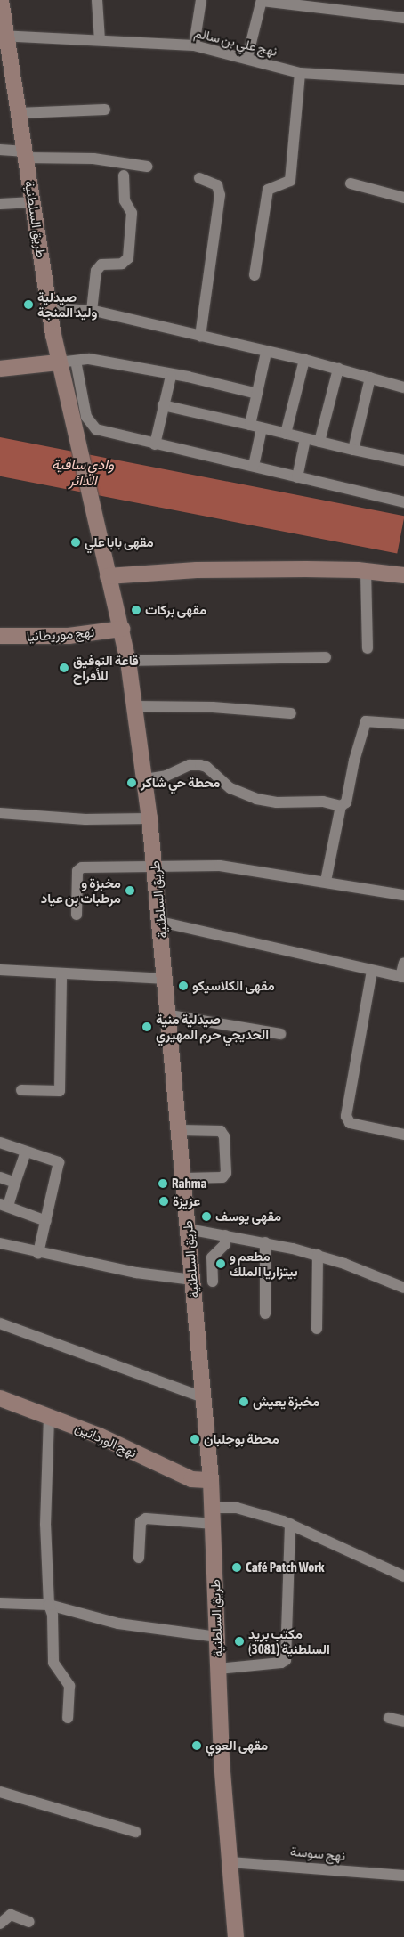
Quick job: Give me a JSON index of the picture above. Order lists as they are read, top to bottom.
{
  "streets": {
    "main road": ["طريق السلطنية", "نهج موريطانيا", "نهج الوردانين"],
    "street": ["نهج علي بن سالم", "نهج سوسة"]
  },
  "crossings": [
    ["نهج علي بن سالم", "طريق السلطنية"],
    ["طريق السلطنية", "نهج موريطانيا"],
    ["طريق السلطنية", "نهج الوردانين"],
    ["طريق السلطنية", "نهج سوسة"]
  ],
  "water": ["وادي ساقية الدائر"],
  "places": [
    "صيدلية وليد المنجة",
    "مقهى بابا علي",
    "مقهى بركات",
    "قاعة التوفيق للأفراح",
    "محطة حي شاكر",
    "مخبزة و مرطبات بن عياد",
    "مقهى الكلاسيكو",
    "صيدلية منية الحديجي حرم المهيري",
    "Rahma",
    "عزيزة",
    "مقهى يوسف",
    "مطعم و بيتزاريا الملك",
    "مخبزة يعيش",
    "محطة بوجلبان",
    "Café Patch Work",
    "مكتب بريد السلطنية (3081)",
    "مقهى العوي"
  ]
}
